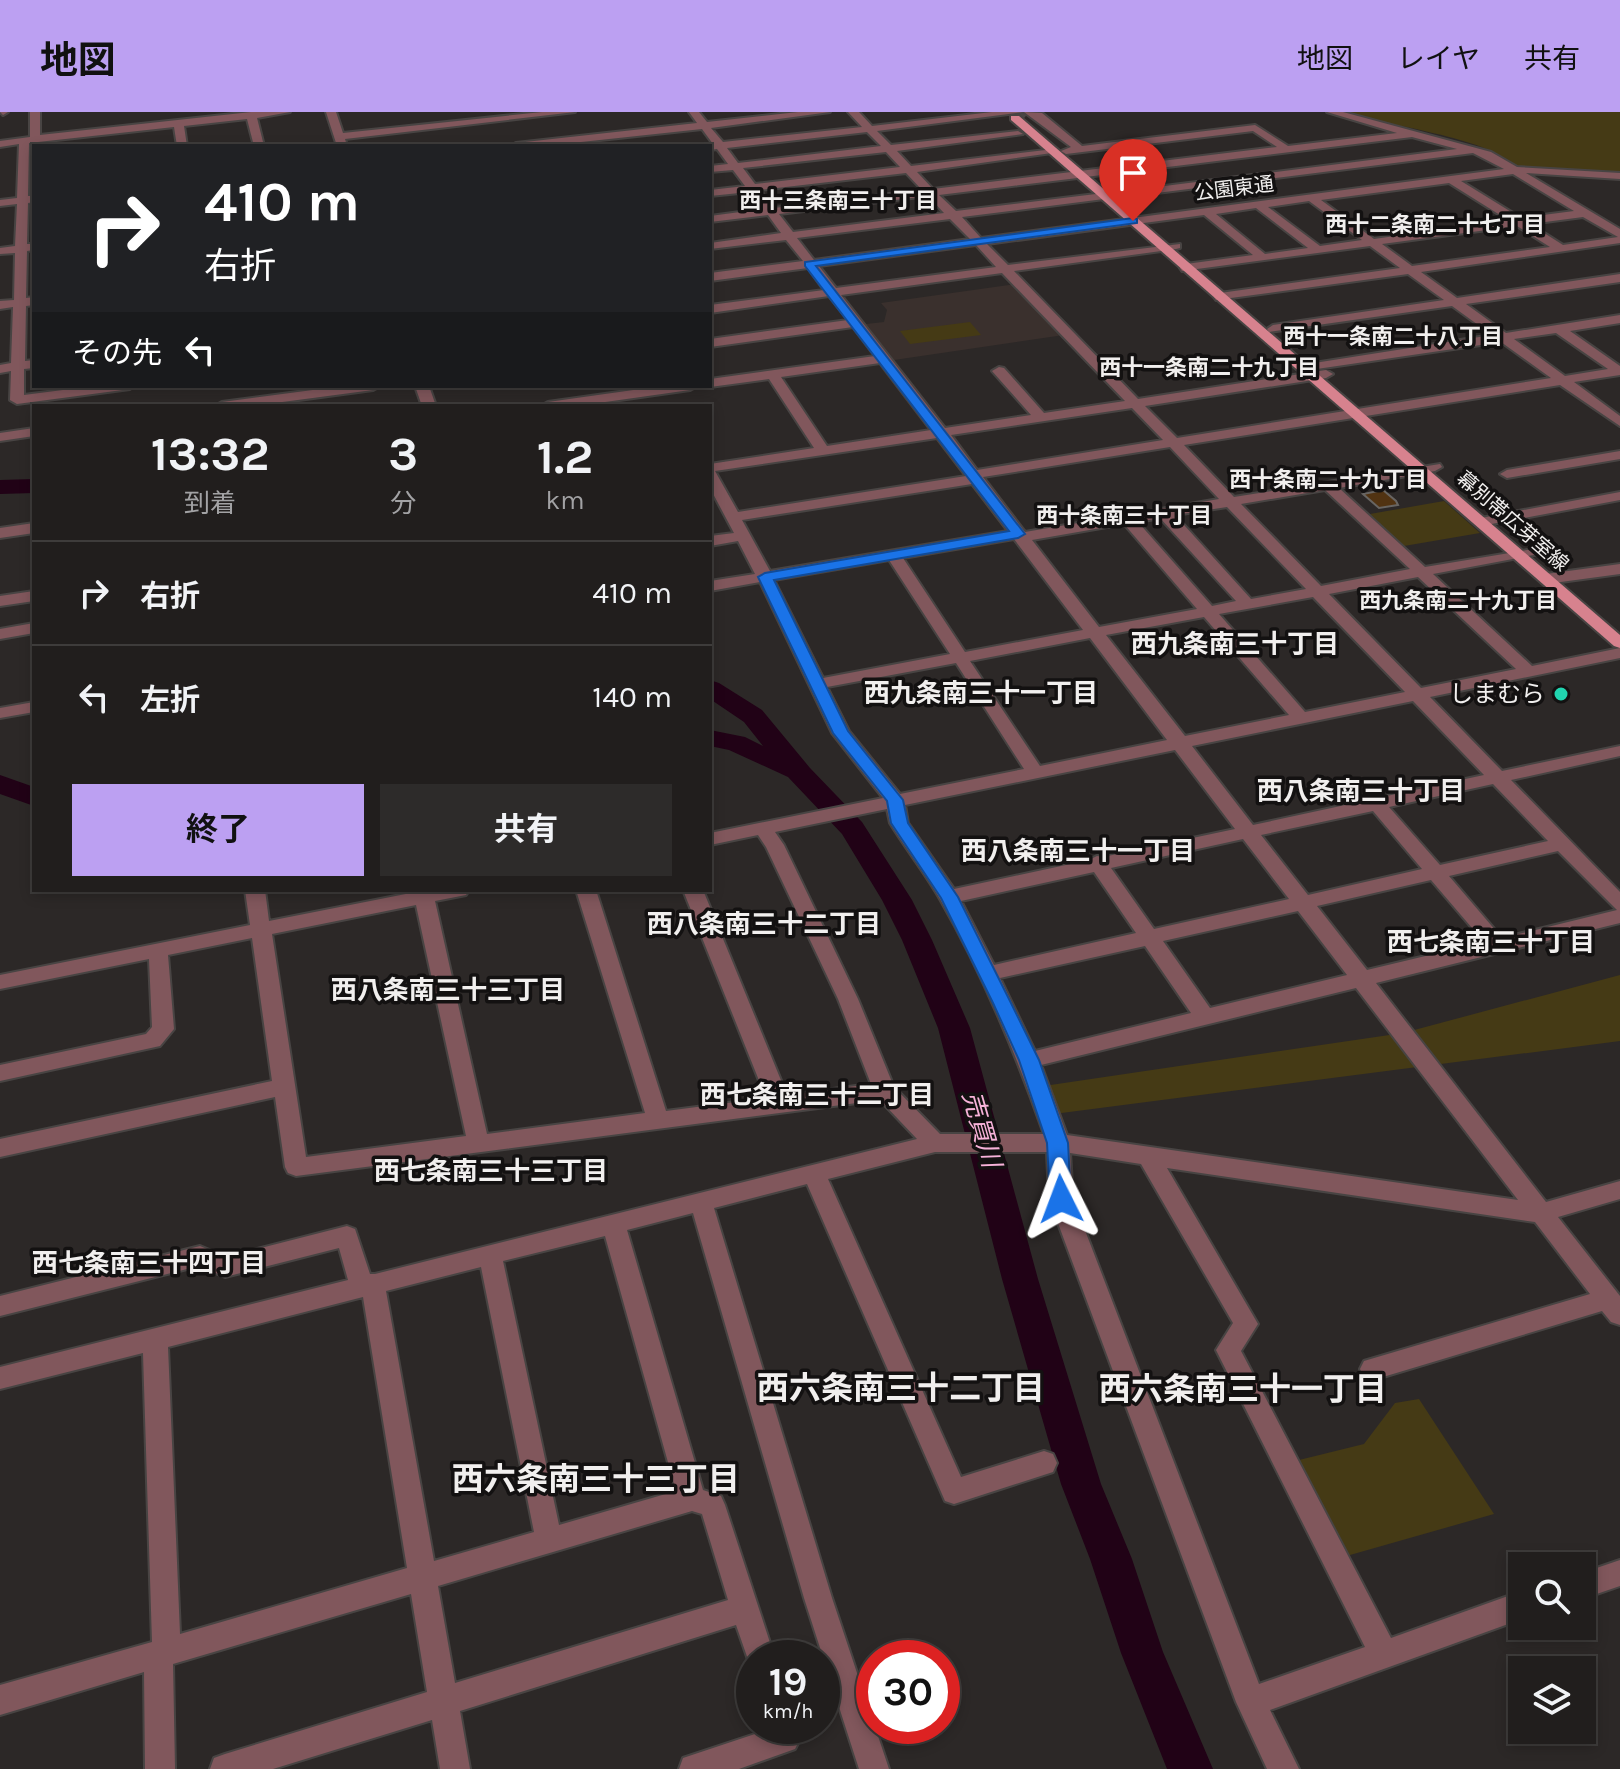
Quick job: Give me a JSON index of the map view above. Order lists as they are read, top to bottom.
{
  "streets": {
    "main road": ["幕別帯広芽室線"],
    "street": ["公園東通"]
  },
  "crossings": [
    ["公園東通", "幕別帯広芽室線"]
  ],
  "districts": [
    "西十三条南三十丁目",
    "西十二条南二十七丁目",
    "西十一条南二十八丁目",
    "西十一条南二十九丁目",
    "西十条南二十九丁目",
    "西十条南三十丁目",
    "西九条南二十九丁目",
    "西九条南三十丁目",
    "西九条南三十一丁目",
    "西八条南三十丁目",
    "西八条南三十一丁目",
    "西八条南三十二丁目",
    "西七条南三十丁目",
    "西八条南三十三丁目",
    "西七条南三十二丁目",
    "西七条南三十三丁目",
    "西七条南三十四丁目",
    "西六条南三十二丁目",
    "西六条南三十一丁目",
    "西六条南三十三丁目"
  ],
  "water": ["売買川"],
  "places": ["しまむら"],
  "page": {
    "header": "地図",
    "nav": ["地図", "レイヤ", "共有"],
    "turn": ["410 m", "右折"],
    "then": "その先",
    "eta": [
      "13:32",
      "到着",
      "3",
      "分",
      "1.2",
      "km"
    ],
    "list": [
      {
        "name": "右折",
        "value": "410 m"
      },
      {
        "name": "左折",
        "value": "140 m"
      }
    ],
    "buttons": ["終了", "共有"],
    "speed": "19 km/h",
    "limit": "30"
  }
}
